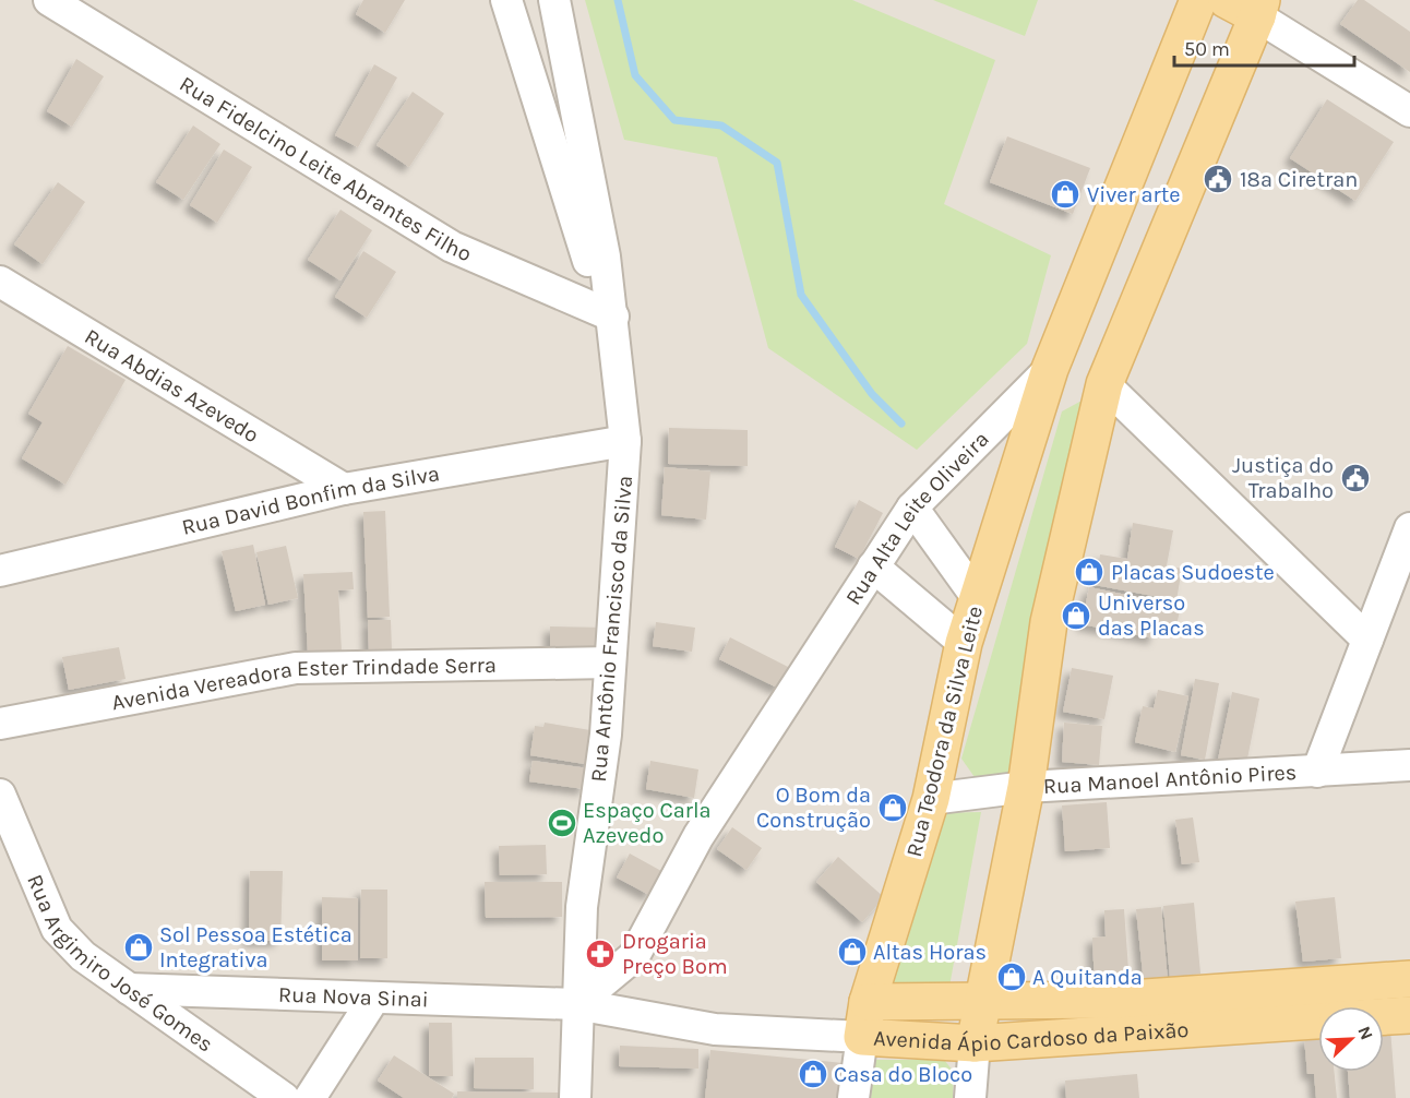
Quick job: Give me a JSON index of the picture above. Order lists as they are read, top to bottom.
{
  "streets": {
    "main road": ["Rua Alta Leite Oliveira", "Rua Teodora da Silva Leite", "Avenida Ápio Cardoso da Paixão"],
    "street": [
      "Rua Fidelcino Leite Abrantes Filho",
      "Rua Abdias Azevedo",
      "Rua David Bonfim da Silva",
      "Rua Antônio Francisco da Silva",
      "Avenida Vereadora Ester Trindade Serra",
      "Rua Manoel Antônio Pires",
      "Rua Argimiro José Gomes",
      "Rua Nova Sinai"
    ]
  },
  "crossings": [
    ["Rua Fidelcino Leite Abrantes Filho", "Rua Antônio Francisco da Silva"],
    ["Rua Abdias Azevedo", "Rua David Bonfim da Silva"],
    ["Rua David Bonfim da Silva", "Rua Antônio Francisco da Silva"],
    ["Rua Alta Leite Oliveira", "Rua Antônio Francisco da Silva"],
    ["Rua Alta Leite Oliveira", "Rua Teodora da Silva Leite"],
    ["Rua Alta Leite Oliveira", "Rua Nova Sinai"],
    ["Rua Alta Leite Oliveira", "Avenida Ápio Cardoso da Paixão"],
    ["Rua Antônio Francisco da Silva", "Avenida Vereadora Ester Trindade Serra"],
    ["Rua Antônio Francisco da Silva", "Rua Nova Sinai"],
    ["Rua Antônio Francisco da Silva", "Avenida Ápio Cardoso da Paixão"],
    ["Rua Teodora da Silva Leite", "Rua Manoel Antônio Pires"],
    ["Rua Teodora da Silva Leite", "Avenida Ápio Cardoso da Paixão"],
    ["Rua Argimiro José Gomes", "Rua Nova Sinai"],
    ["Rua Nova Sinai", "Avenida Ápio Cardoso da Paixão"]
  ],
  "places": {
    "public building": ["18a Ciretran", "Justiça do Trabalho"],
    "shop": [
      "Viver arte",
      "Placas Sudoeste",
      "Universo das Placas",
      "O Bom da Construção",
      "Sol Pessoa Estética Integrativa",
      "Altas Horas",
      "A Quitanda",
      "Casa do Bloco"
    ],
    "sports": ["Espaço Carla Azevedo"],
    "pharmacy": ["Drogaria Preço Bom"]
  },
  "scale_bar": "50 m",
  "north": "top right"
}
